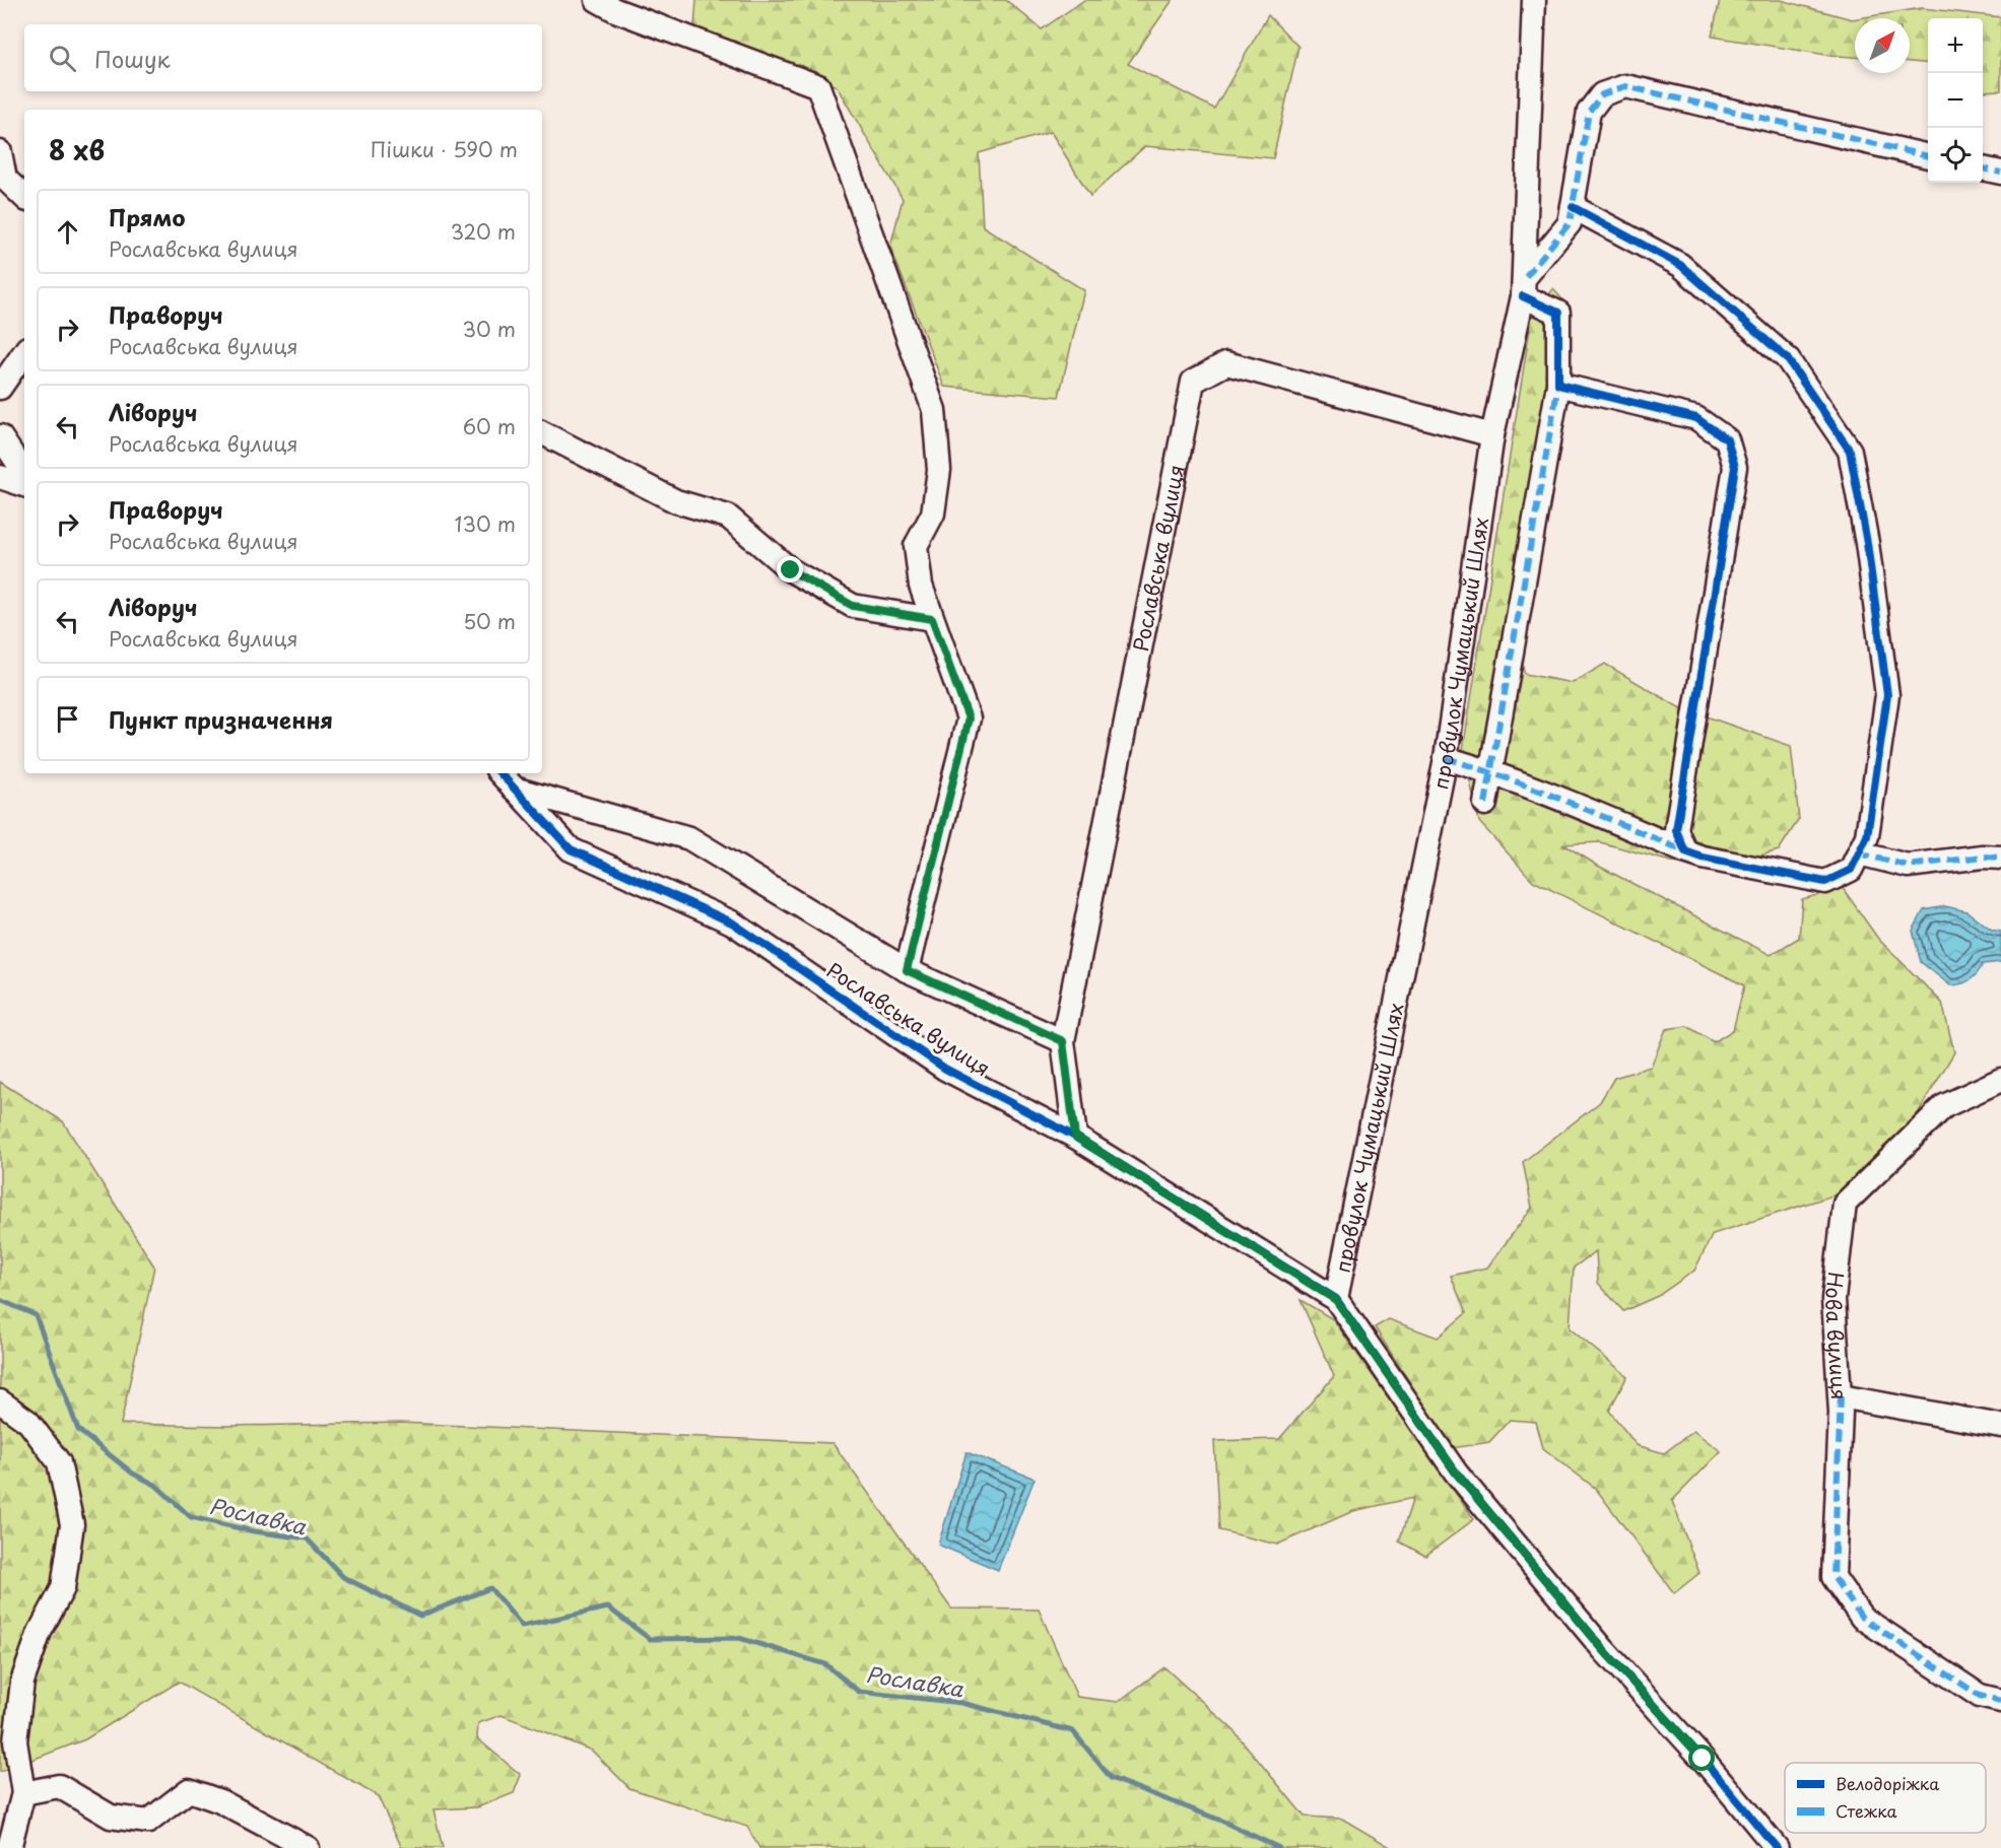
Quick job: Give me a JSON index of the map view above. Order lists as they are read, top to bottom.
{
  "streets": {
    "street": ["Рославська вулиця", "провулок Чумацький Шлях", "Нова вулиця"]
  },
  "crossings": [
    ["Рославська вулиця", "провулок Чумацький Шлях"]
  ],
  "water": ["Рославка"],
  "legend": ["Велодоріжка", "Стежка"],
  "north": "top right",
  "page": {
    "map_buttons": ["+", "−"],
    "search": "Пошук",
    "heading": ["8 хв", "Пішки · 590 m"],
    "list": [
      ["Прямо", "Рославська вулиця", "320 m"],
      ["Праворуч", "Рославська вулиця", "30 m"],
      ["Ліворуч", "Рославська вулиця", "60 m"],
      ["Праворуч", "Рославська вулиця", "130 m"],
      ["Ліворуч", "Рославська вулиця", "50 m"],
      "Пункт призначення"
    ]
  }
}
